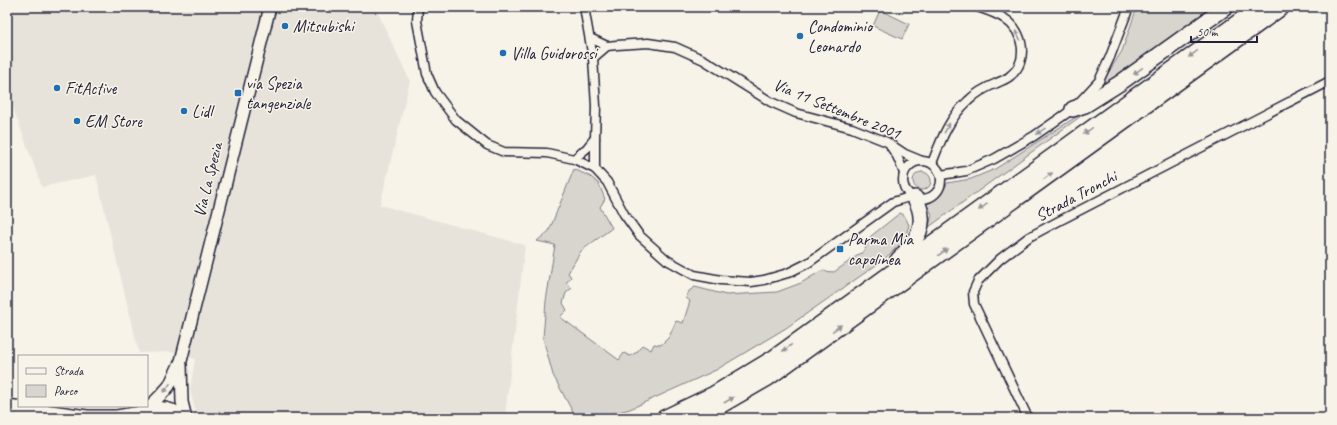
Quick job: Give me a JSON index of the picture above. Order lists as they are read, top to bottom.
{
  "streets": {
    "main road": ["Via La Spezia"],
    "street": ["Via 11 Settembre 2001", "Strada Tronchi"]
  },
  "places": {
    "other": [
      "Mitsubishi",
      "Condominio Leonardo",
      "Villa Guidorossi",
      "FitActive",
      "Lidl",
      "EM Store"
    ],
    "transit": ["via Spezia tangenziale", "Parma Mia capolinea"]
  },
  "legend": ["Strada", "Parco"],
  "scale_bar": "50 m"
}
